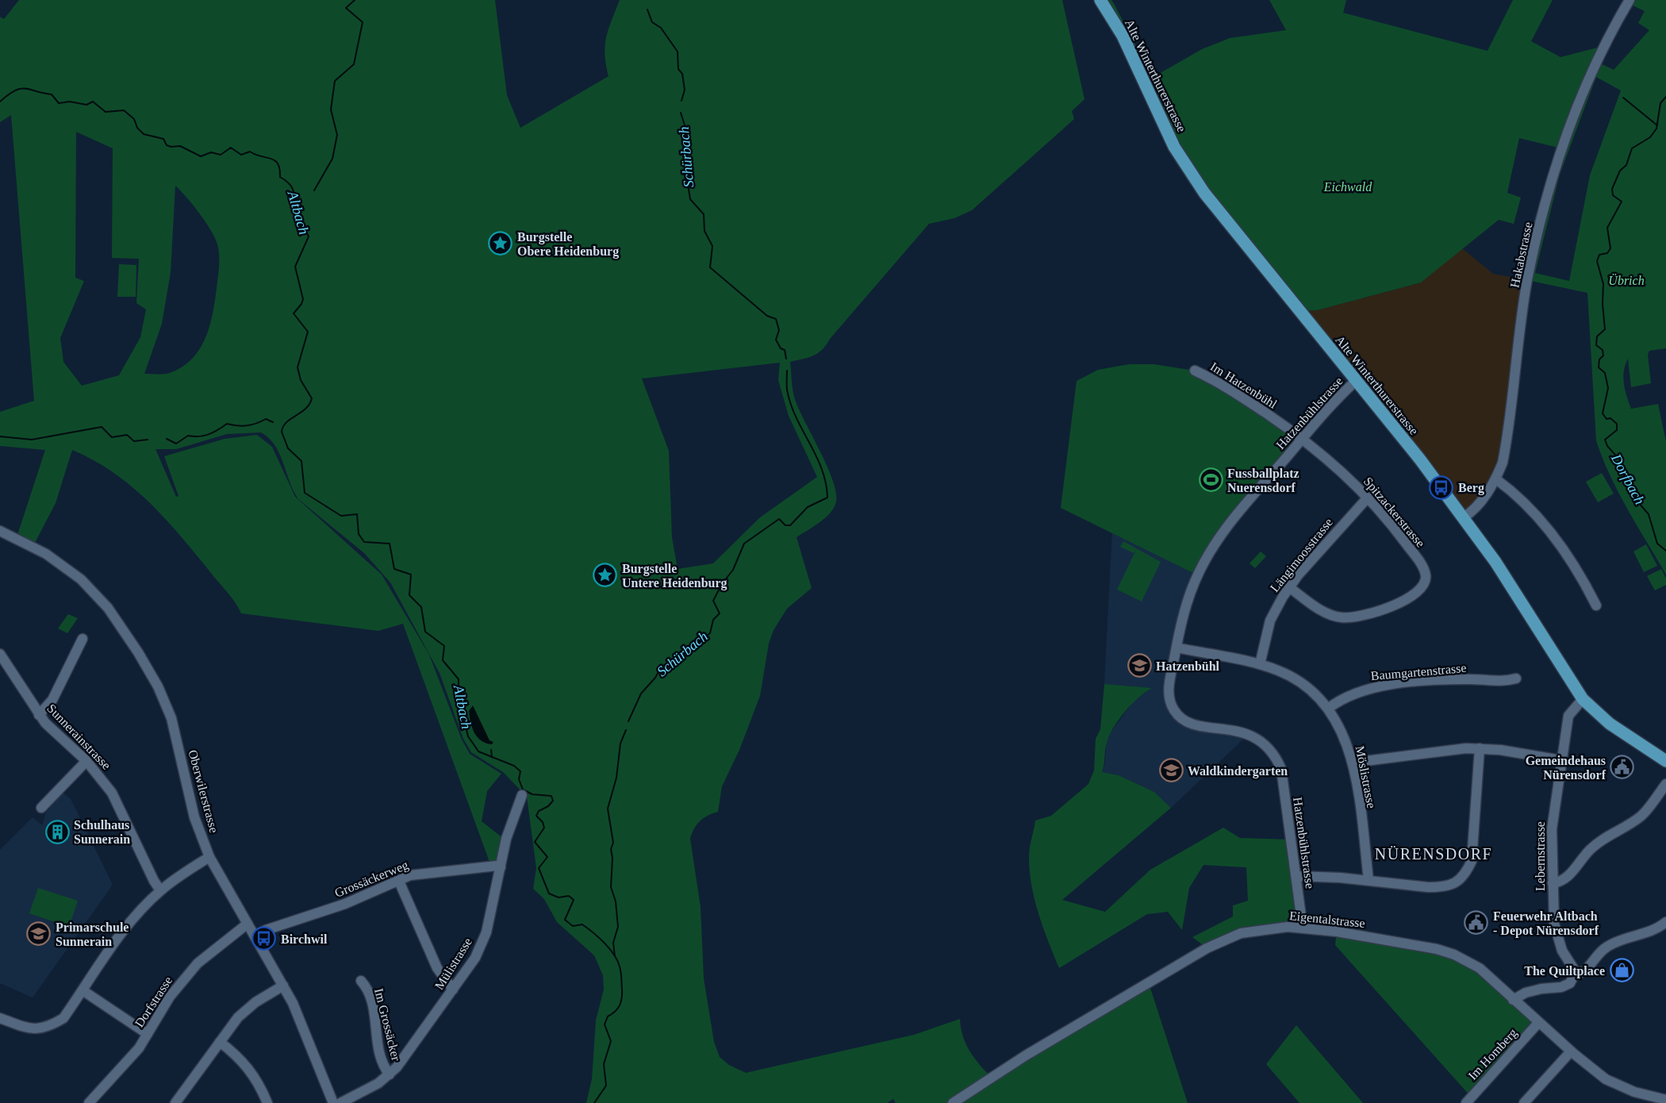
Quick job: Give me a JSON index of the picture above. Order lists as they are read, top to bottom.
{
  "streets": {
    "main road": ["Alte Winterthurerstrasse"],
    "street": [
      "Hakabstrasse",
      "Im Hatzenbühl",
      "Hatzenbühlstrasse",
      "Spitzackerstrasse",
      "Längimoosstrasse",
      "Baumgartenstrasse",
      "Sunnerainstrasse",
      "Möslistrasse",
      "Oberwilerstrasse",
      "Lebernstrasse",
      "Grossäckerweg",
      "Eigentalstrasse",
      "Mülistrasse",
      "Dorfstrasse",
      "Im Grossäcker",
      "Im Homberg"
    ]
  },
  "crossings": [
    ["Alte Winterthurerstrasse", "Hakabstrasse"],
    ["Alte Winterthurerstrasse", "Hatzenbühlstrasse"],
    ["Alte Winterthurerstrasse", "Lebernstrasse"],
    ["Im Hatzenbühl", "Hatzenbühlstrasse"],
    ["Im Hatzenbühl", "Spitzackerstrasse"],
    ["Hatzenbühlstrasse", "Spitzackerstrasse"],
    ["Hatzenbühlstrasse", "Möslistrasse"],
    ["Hatzenbühlstrasse", "Eigentalstrasse"],
    ["Spitzackerstrasse", "Längimoosstrasse"],
    ["Längimoosstrasse", "Möslistrasse"],
    ["Baumgartenstrasse", "Möslistrasse"],
    ["Oberwilerstrasse", "Grossäckerweg"],
    ["Oberwilerstrasse", "Dorfstrasse"],
    ["Grossäckerweg", "Mülistrasse"],
    ["Eigentalstrasse", "Im Homberg"],
    ["Mülistrasse", "Im Grossäcker"]
  ],
  "districts": ["NÜRENSDORF"],
  "water": ["Schürbach", "Altbach", "Dorfbach"],
  "parks": ["Eichwald", "Übrich"],
  "places": {
    "place": ["Burgstelle Obere Heidenburg", "Burgstelle Untere Heidenburg"],
    "sports": ["Fussballplatz Nuerensdorf"],
    "bus stop": ["Berg", "Birchwil"],
    "school or university": ["Hatzenbühl", "Waldkindergarten", "Primarschule Sunnerain"],
    "public building": ["Gemeindehaus Nürensdorf", "Feuerwehr Altbach - Depot Nürensdorf"],
    "building": ["Schulhaus Sunnerain"],
    "shop": ["The Quiltplace"]
  }
}
